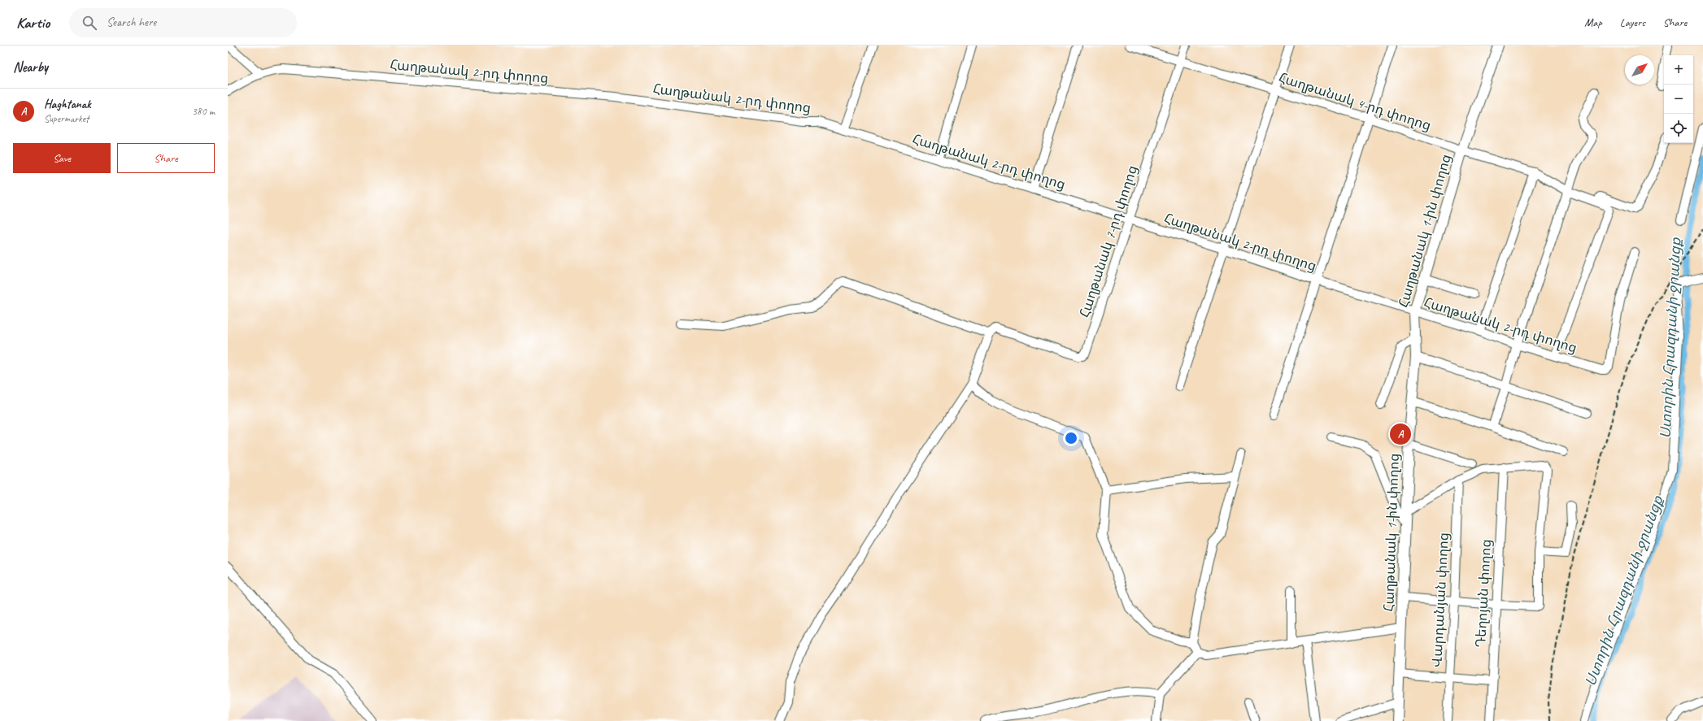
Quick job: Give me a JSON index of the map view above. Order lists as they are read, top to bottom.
{
  "streets": {
    "main road": ["Հաղթանակ 1-ին փողոց"],
    "street": [
      "Հաղթանակ 2-րդ փողոց",
      "Հաղթանակ 4-րդ փողոց",
      "Հաղթանակ 7-րդ փողոց",
      "Դեղոյան փողոց",
      "Վարդանյան փողոց"
    ]
  },
  "crossings": [
    ["Հաղթանակ 2-րդ փողոց", "Հաղթանակ 1-ին փողոց"],
    ["Հաղթանակ 2-րդ փողոց", "Հաղթանակ 7-րդ փողոց"],
    ["Հաղթանակ 4-րդ փողոց", "Հաղթանակ 1-ին փողոց"],
    ["Հաղթանակ 4-րդ փողոց", "Հաղթանակ 7-րդ փողոց"]
  ],
  "water": ["Ստորին Հրազդանի ջրանցք"],
  "north": "top right",
  "page": {
    "header": "Kartio",
    "search": "Search here",
    "nav": ["Map", "Layers", "Share"],
    "heading": "Nearby",
    "map_buttons": ["+", "−"],
    "list": [
      {
        "mark": "A",
        "name": "Haghtanak",
        "note": "Supermarket",
        "value": "380 m"
      }
    ],
    "buttons": ["Save", "Share"],
    "pins": "A"
  }
}
